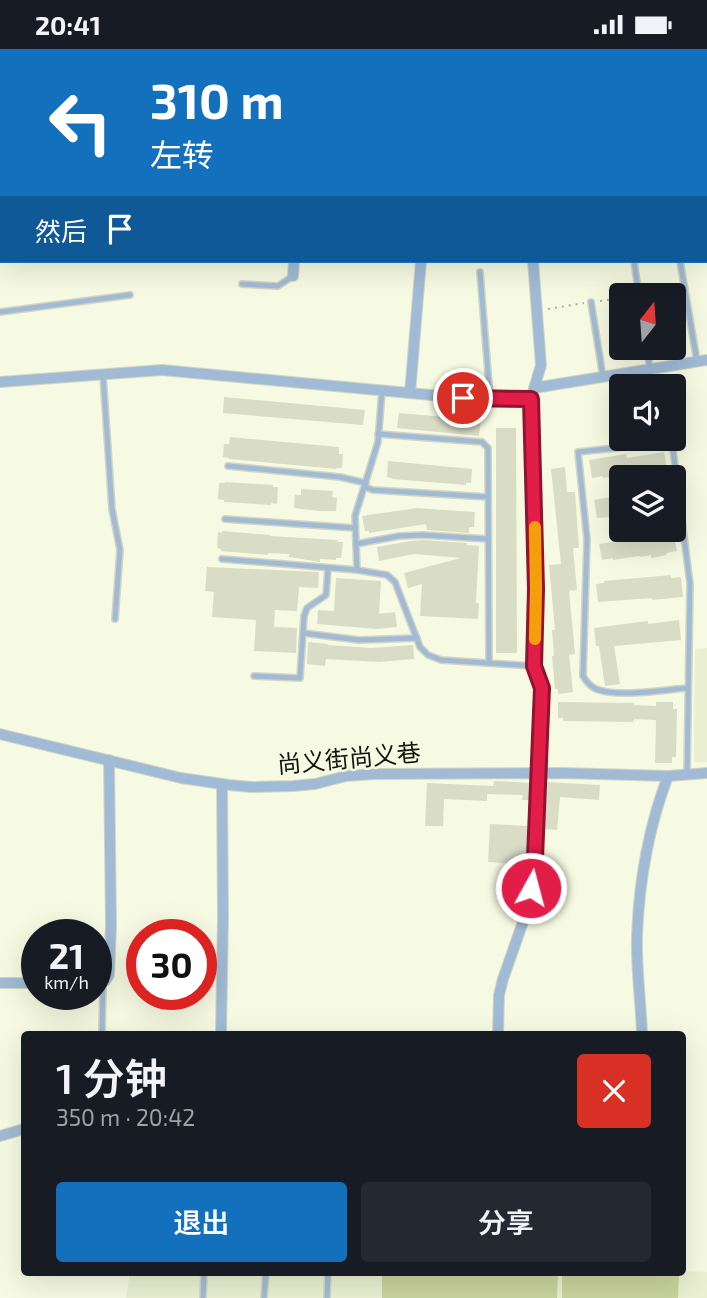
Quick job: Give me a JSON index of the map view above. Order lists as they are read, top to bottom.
{
  "streets": {
    "street": ["尚义街尚义巷"]
  },
  "north": "top",
  "page": {
    "status": "20:41",
    "turn": ["310 m", "左转"],
    "then": "然后",
    "speed": "21 km/h",
    "limit": "30",
    "heading": ["1 分钟", "350 m · 20:42"],
    "buttons": ["退出", "分享"]
  }
}
